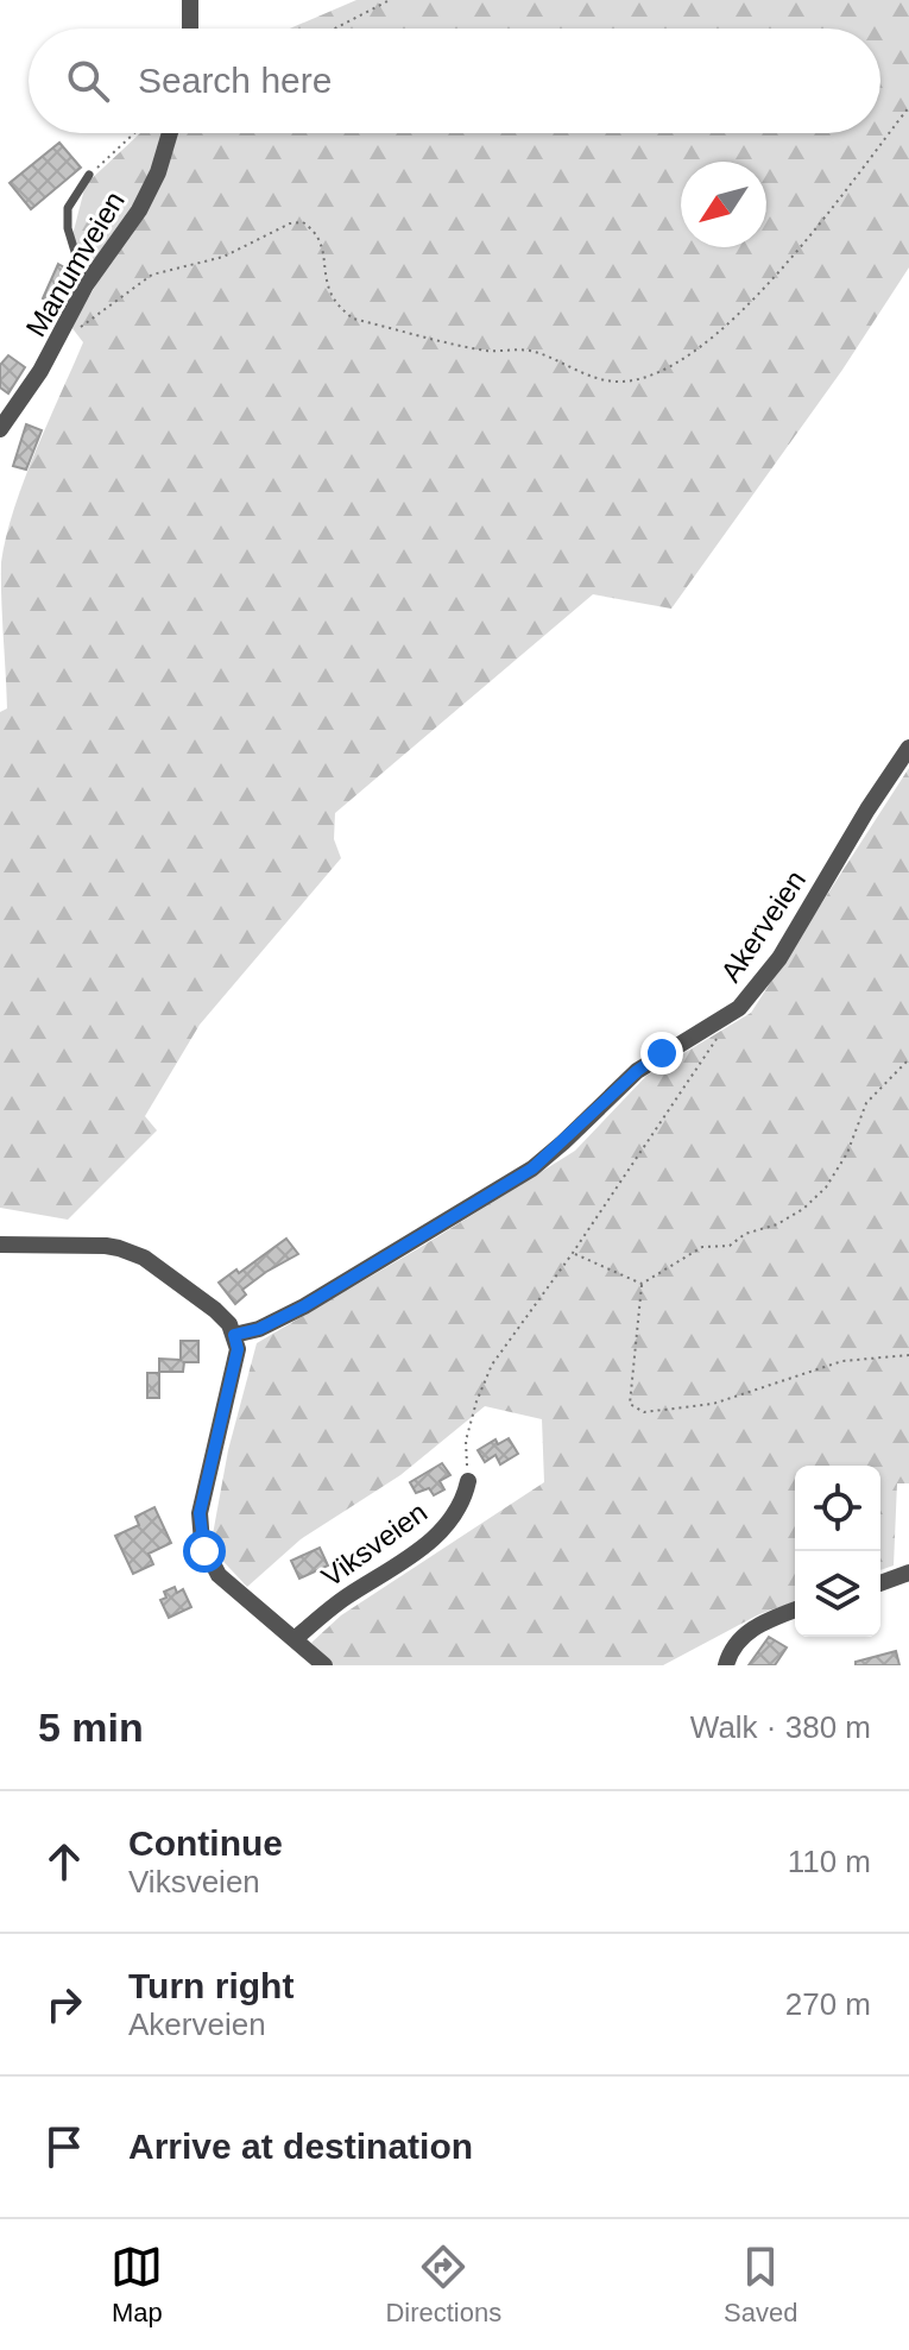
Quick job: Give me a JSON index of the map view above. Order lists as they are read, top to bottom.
{
  "streets": {
    "street": ["Manumveien", "Akerveien", "Viksveien"]
  },
  "north": "bottom left",
  "page": {
    "search": "Search here",
    "heading": ["5 min", "Walk · 380 m"],
    "list": [
      ["Continue", "Viksveien", "110 m"],
      ["Turn right", "Akerveien", "270 m"],
      "Arrive at destination"
    ],
    "nav": ["Map", "Directions", "Saved"]
  }
}
